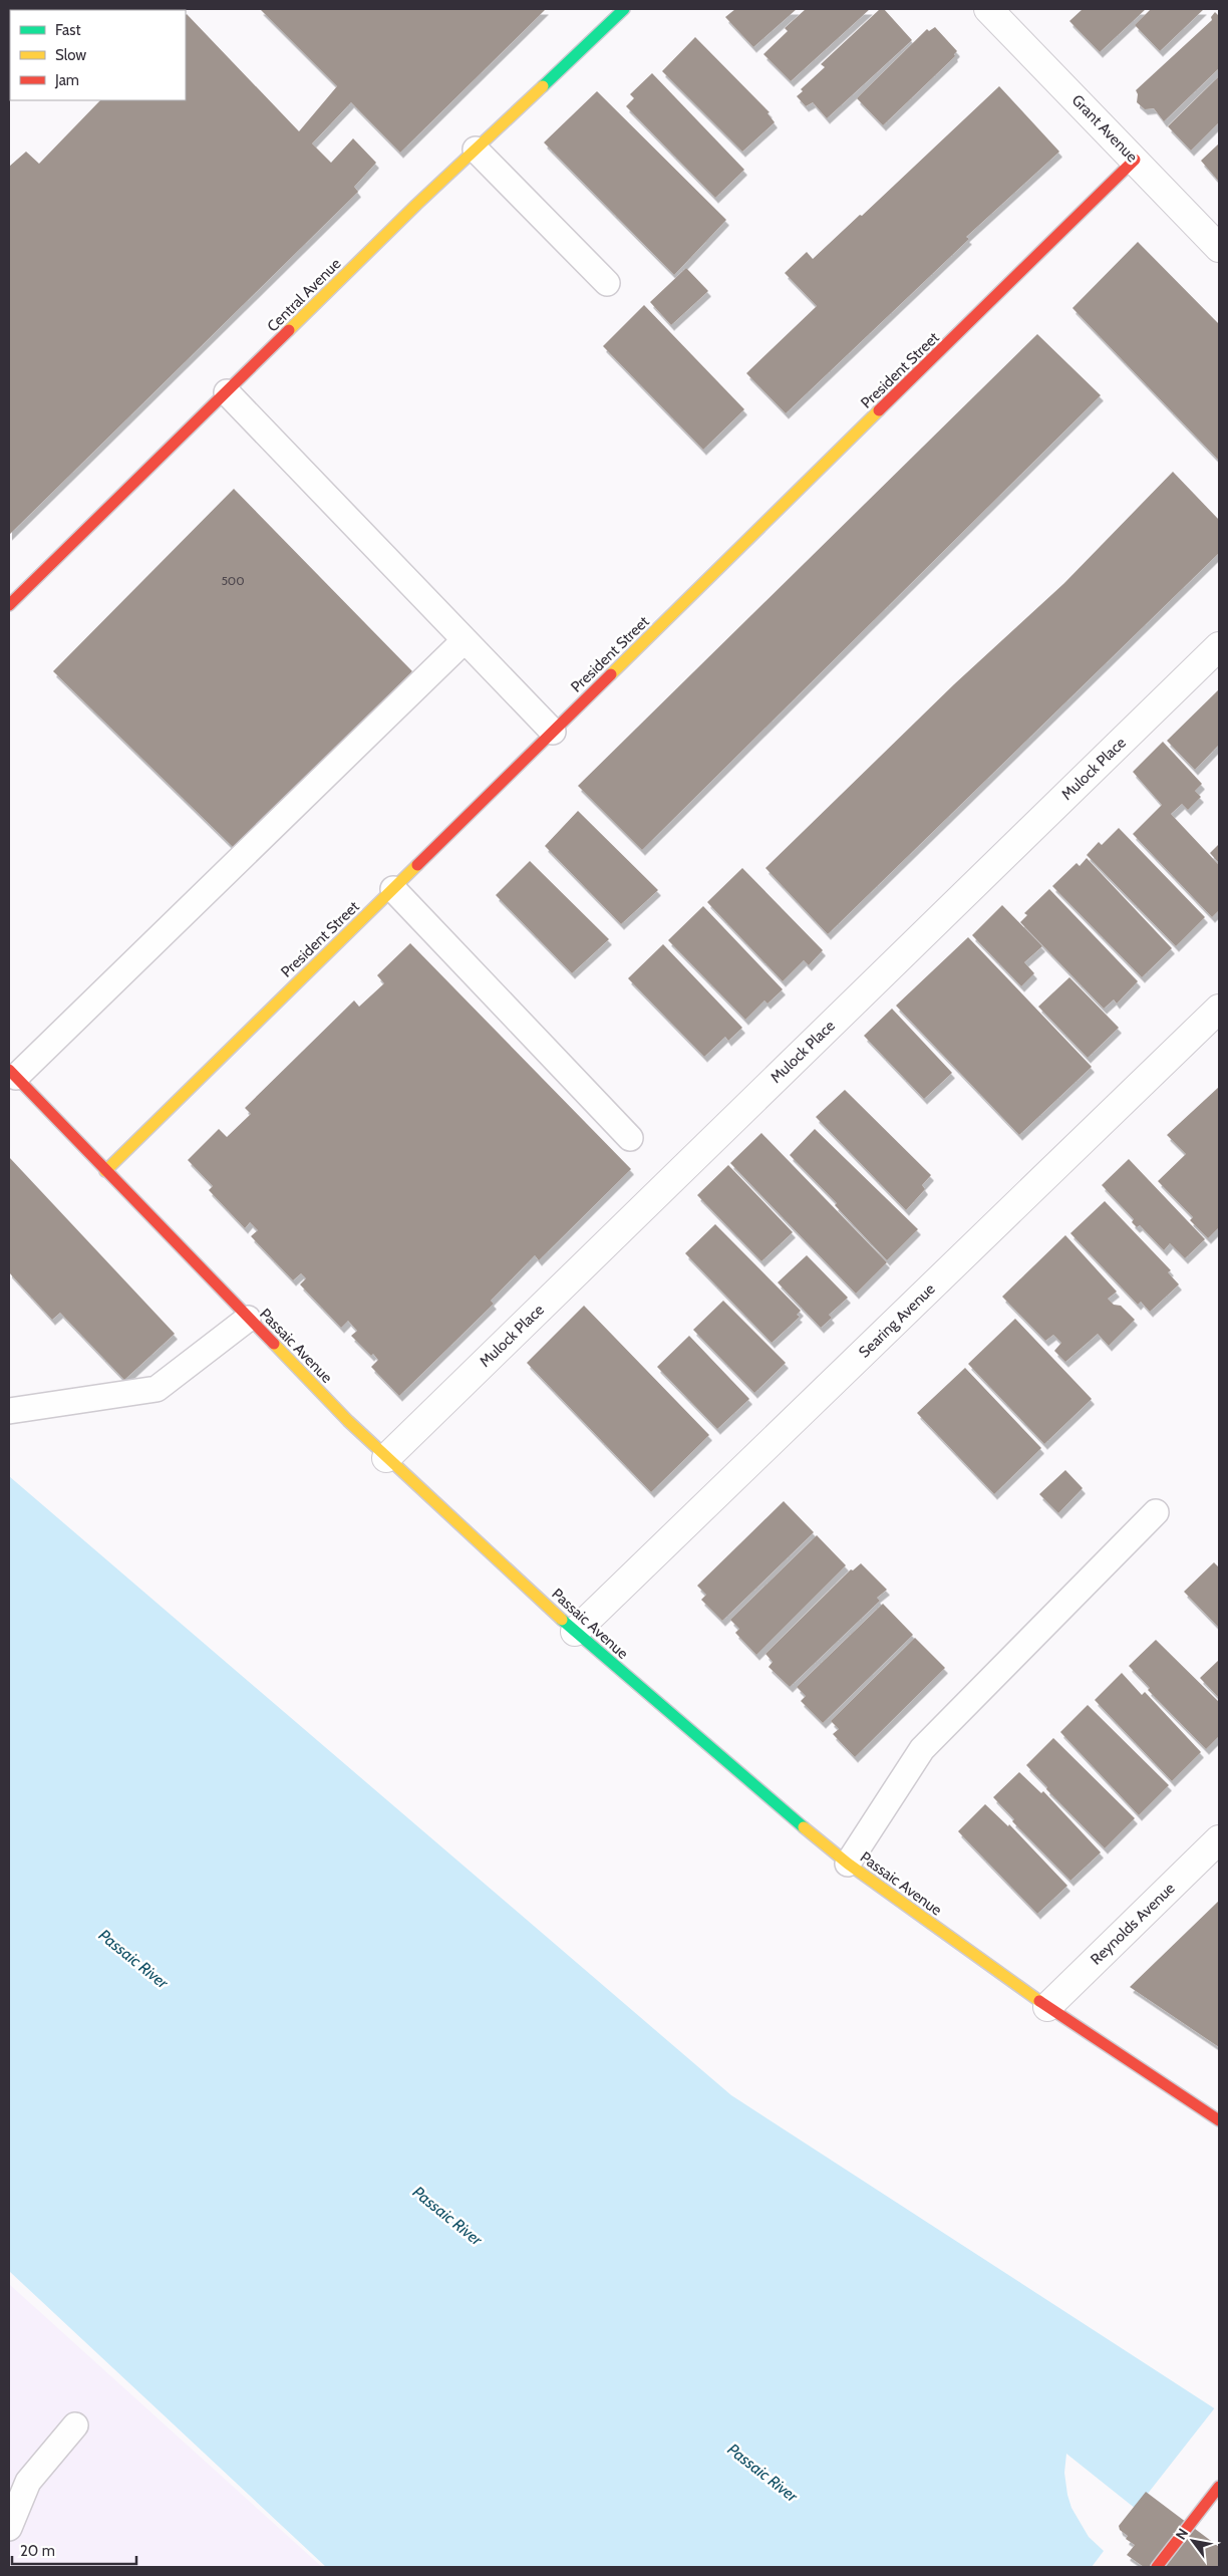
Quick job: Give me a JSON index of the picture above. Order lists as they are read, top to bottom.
{
  "streets": {
    "main road": ["Central Avenue", "President Street", "Passaic Avenue"],
    "street": [
      "Grant Avenue",
      "Mulock Place",
      "Searing Avenue",
      "Reynolds Avenue"
    ]
  },
  "crossings": [
    ["Grant Avenue", "President Street"],
    ["President Street", "Passaic Avenue"],
    ["Mulock Place", "Passaic Avenue"],
    ["Searing Avenue", "Passaic Avenue"],
    ["Passaic Avenue", "Reynolds Avenue"]
  ],
  "water": ["Passaic River"],
  "house_numbers": ["500"],
  "legend": ["Fast", "Slow", "Jam"],
  "scale_bar": "20 m",
  "north": "top left"
}
